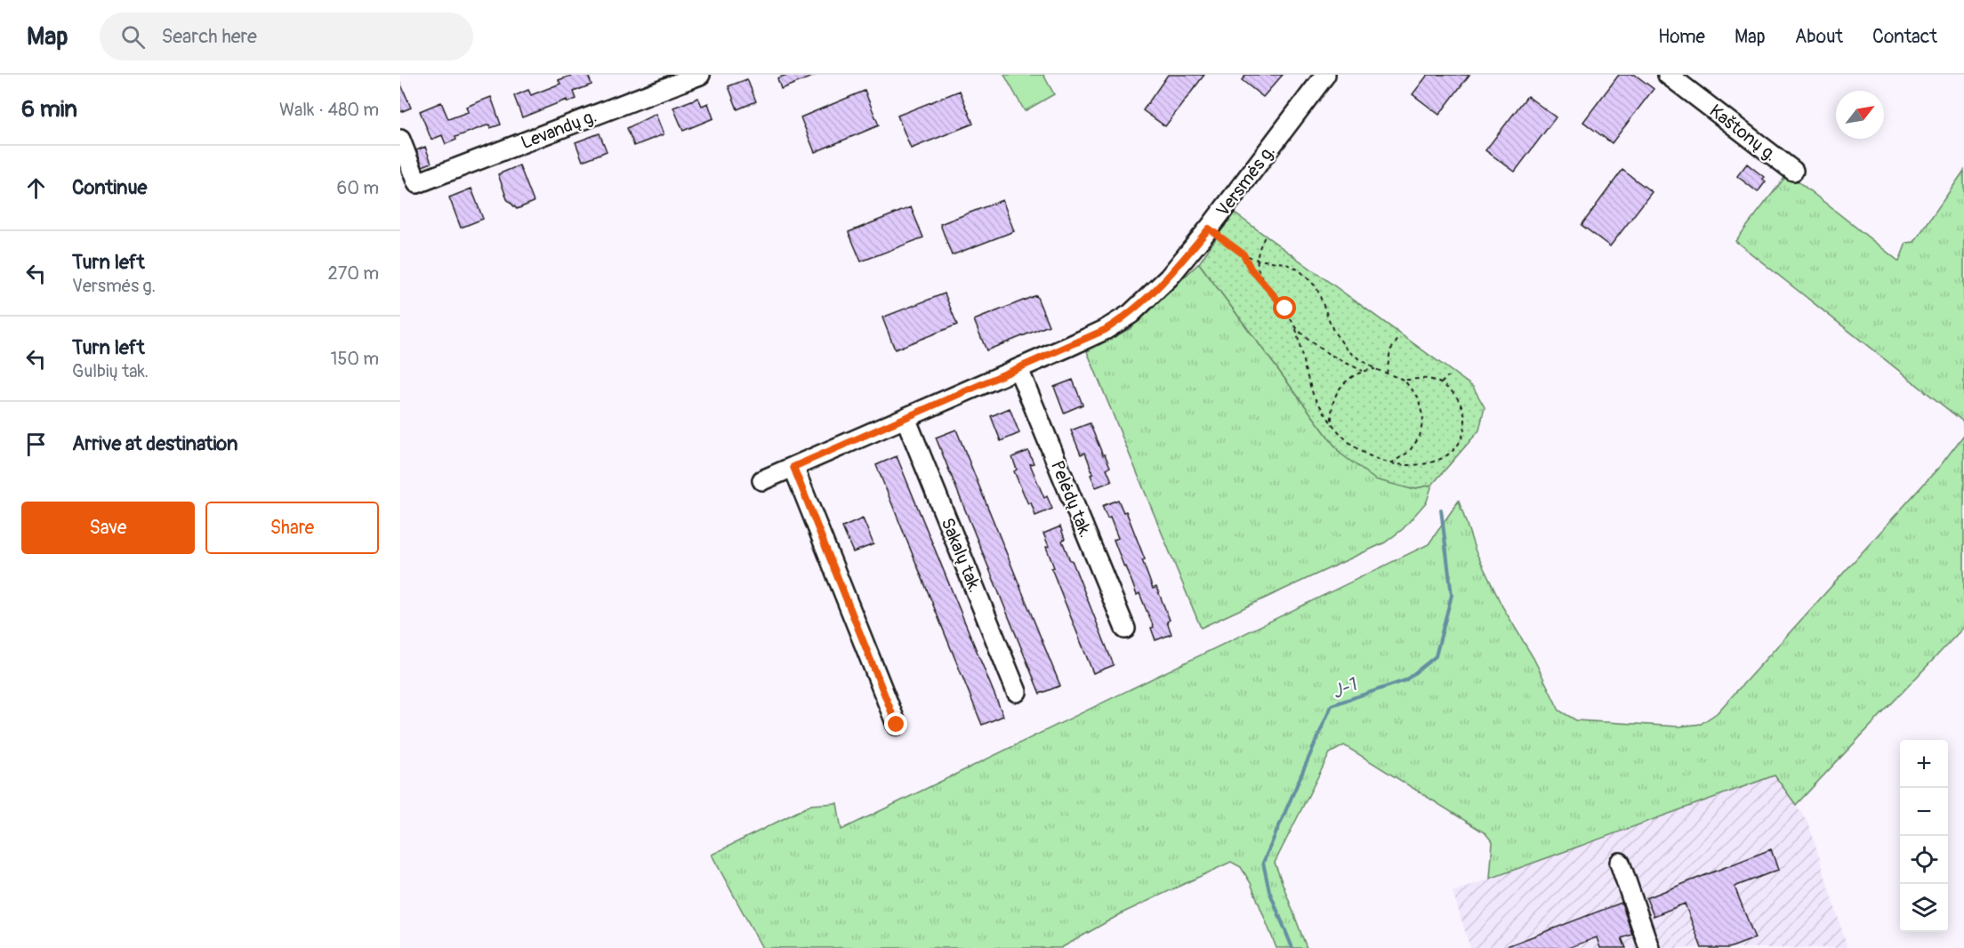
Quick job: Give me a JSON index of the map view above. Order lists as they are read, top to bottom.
{
  "streets": {
    "street": [
      "Levandų g.",
      "Kaštonų g.",
      "Versmės g.",
      "Pelėdų tak.",
      "Sakalų tak."
    ]
  },
  "crossings": [
    ["Versmės g.", "Pelėdų tak."],
    ["Versmės g.", "Sakalų tak."]
  ],
  "water": ["J-1"],
  "north": "top right",
  "page": {
    "header": "Map",
    "search": "Search here",
    "nav": [
      "Home",
      "Map",
      "About",
      "Contact"
    ],
    "heading": ["6 min", "Walk · 480 m"],
    "list": [
      ["Continue", "60 m"],
      ["Turn left", "Versmės g.", "270 m"],
      ["Turn left", "Gulbių tak.", "150 m"],
      "Arrive at destination"
    ],
    "buttons": ["Save", "Share"],
    "map_buttons": ["+", "−"]
  }
}
